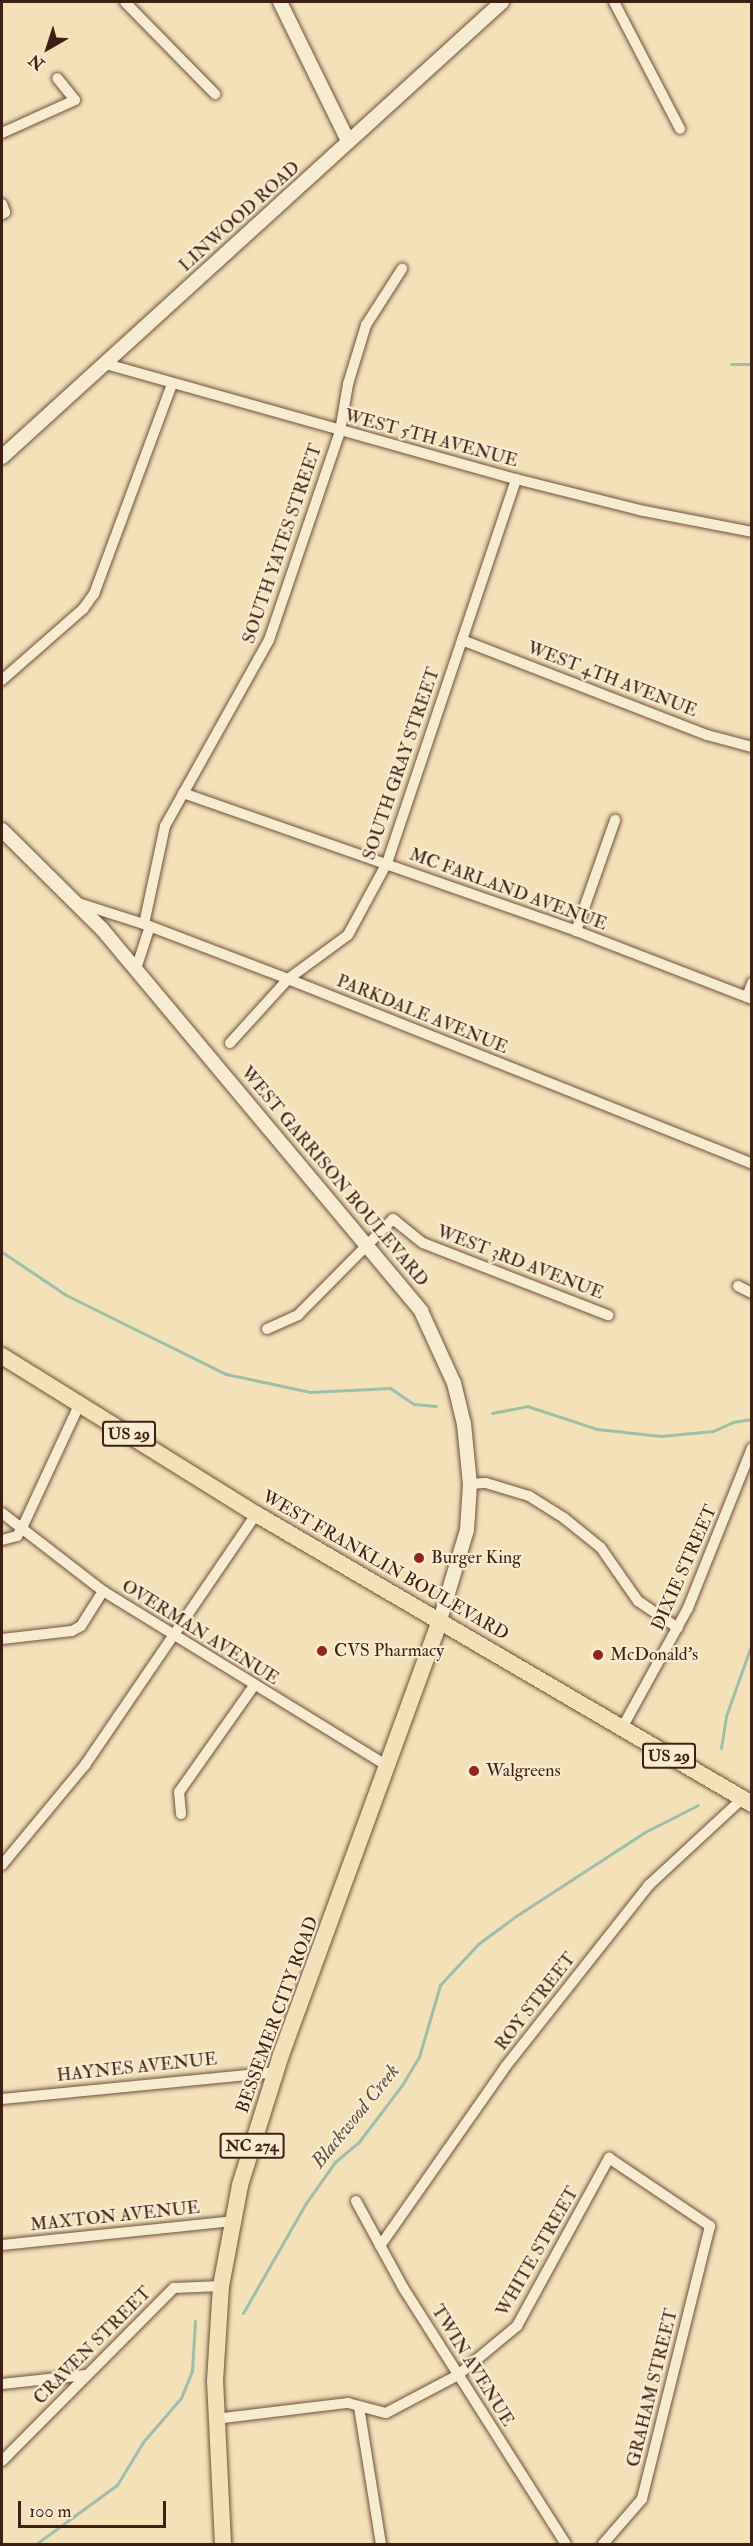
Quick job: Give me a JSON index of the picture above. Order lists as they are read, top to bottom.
{
  "streets": {
    "main road": [
      "LINWOOD ROAD",
      "WEST GARRISON BOULEVARD",
      "US 29",
      "WEST FRANKLIN BOULEVARD",
      "BESSEMER CITY ROAD",
      "NC 274"
    ],
    "street": [
      "WEST 5TH AVENUE",
      "SOUTH YATES STREET",
      "WEST 4TH AVENUE",
      "SOUTH GRAY STREET",
      "MC FARLAND AVENUE",
      "PARKDALE AVENUE",
      "WEST 3RD AVENUE",
      "DIXIE STREET",
      "OVERMAN AVENUE",
      "ROY STREET",
      "HAYNES AVENUE",
      "MAXTON AVENUE",
      "WHITE STREET",
      "CRAVEN STREET",
      "TWIN AVENUE",
      "GRAHAM STREET"
    ]
  },
  "crossings": [
    ["LINWOOD ROAD", "WEST 5TH AVENUE"],
    ["WEST 5TH AVENUE", "SOUTH YATES STREET"],
    ["WEST 5TH AVENUE", "SOUTH GRAY STREET"],
    ["SOUTH YATES STREET", "MC FARLAND AVENUE"],
    ["SOUTH YATES STREET", "PARKDALE AVENUE"],
    ["SOUTH YATES STREET", "WEST GARRISON BOULEVARD"],
    ["WEST 4TH AVENUE", "SOUTH GRAY STREET"],
    ["SOUTH GRAY STREET", "MC FARLAND AVENUE"],
    ["SOUTH GRAY STREET", "PARKDALE AVENUE"],
    ["PARKDALE AVENUE", "WEST GARRISON BOULEVARD"],
    ["WEST GARRISON BOULEVARD", "WEST 3RD AVENUE"],
    ["WEST GARRISON BOULEVARD", "WEST FRANKLIN BOULEVARD"],
    ["WEST GARRISON BOULEVARD", "BESSEMER CITY ROAD"],
    ["WEST FRANKLIN BOULEVARD", "DIXIE STREET"],
    ["WEST FRANKLIN BOULEVARD", "ROY STREET"],
    ["WEST FRANKLIN BOULEVARD", "BESSEMER CITY ROAD"],
    ["OVERMAN AVENUE", "BESSEMER CITY ROAD"],
    ["ROY STREET", "TWIN AVENUE"],
    ["BESSEMER CITY ROAD", "HAYNES AVENUE"],
    ["BESSEMER CITY ROAD", "MAXTON AVENUE"],
    ["BESSEMER CITY ROAD", "WHITE STREET"],
    ["BESSEMER CITY ROAD", "CRAVEN STREET"],
    ["WHITE STREET", "TWIN AVENUE"],
    ["WHITE STREET", "GRAHAM STREET"]
  ],
  "water": ["Blackwood Creek"],
  "places": [
    "Burger King",
    "CVS Pharmacy",
    "McDonald's",
    "Walgreens"
  ],
  "scale_bar": "100 m",
  "north": "bottom left"
}
